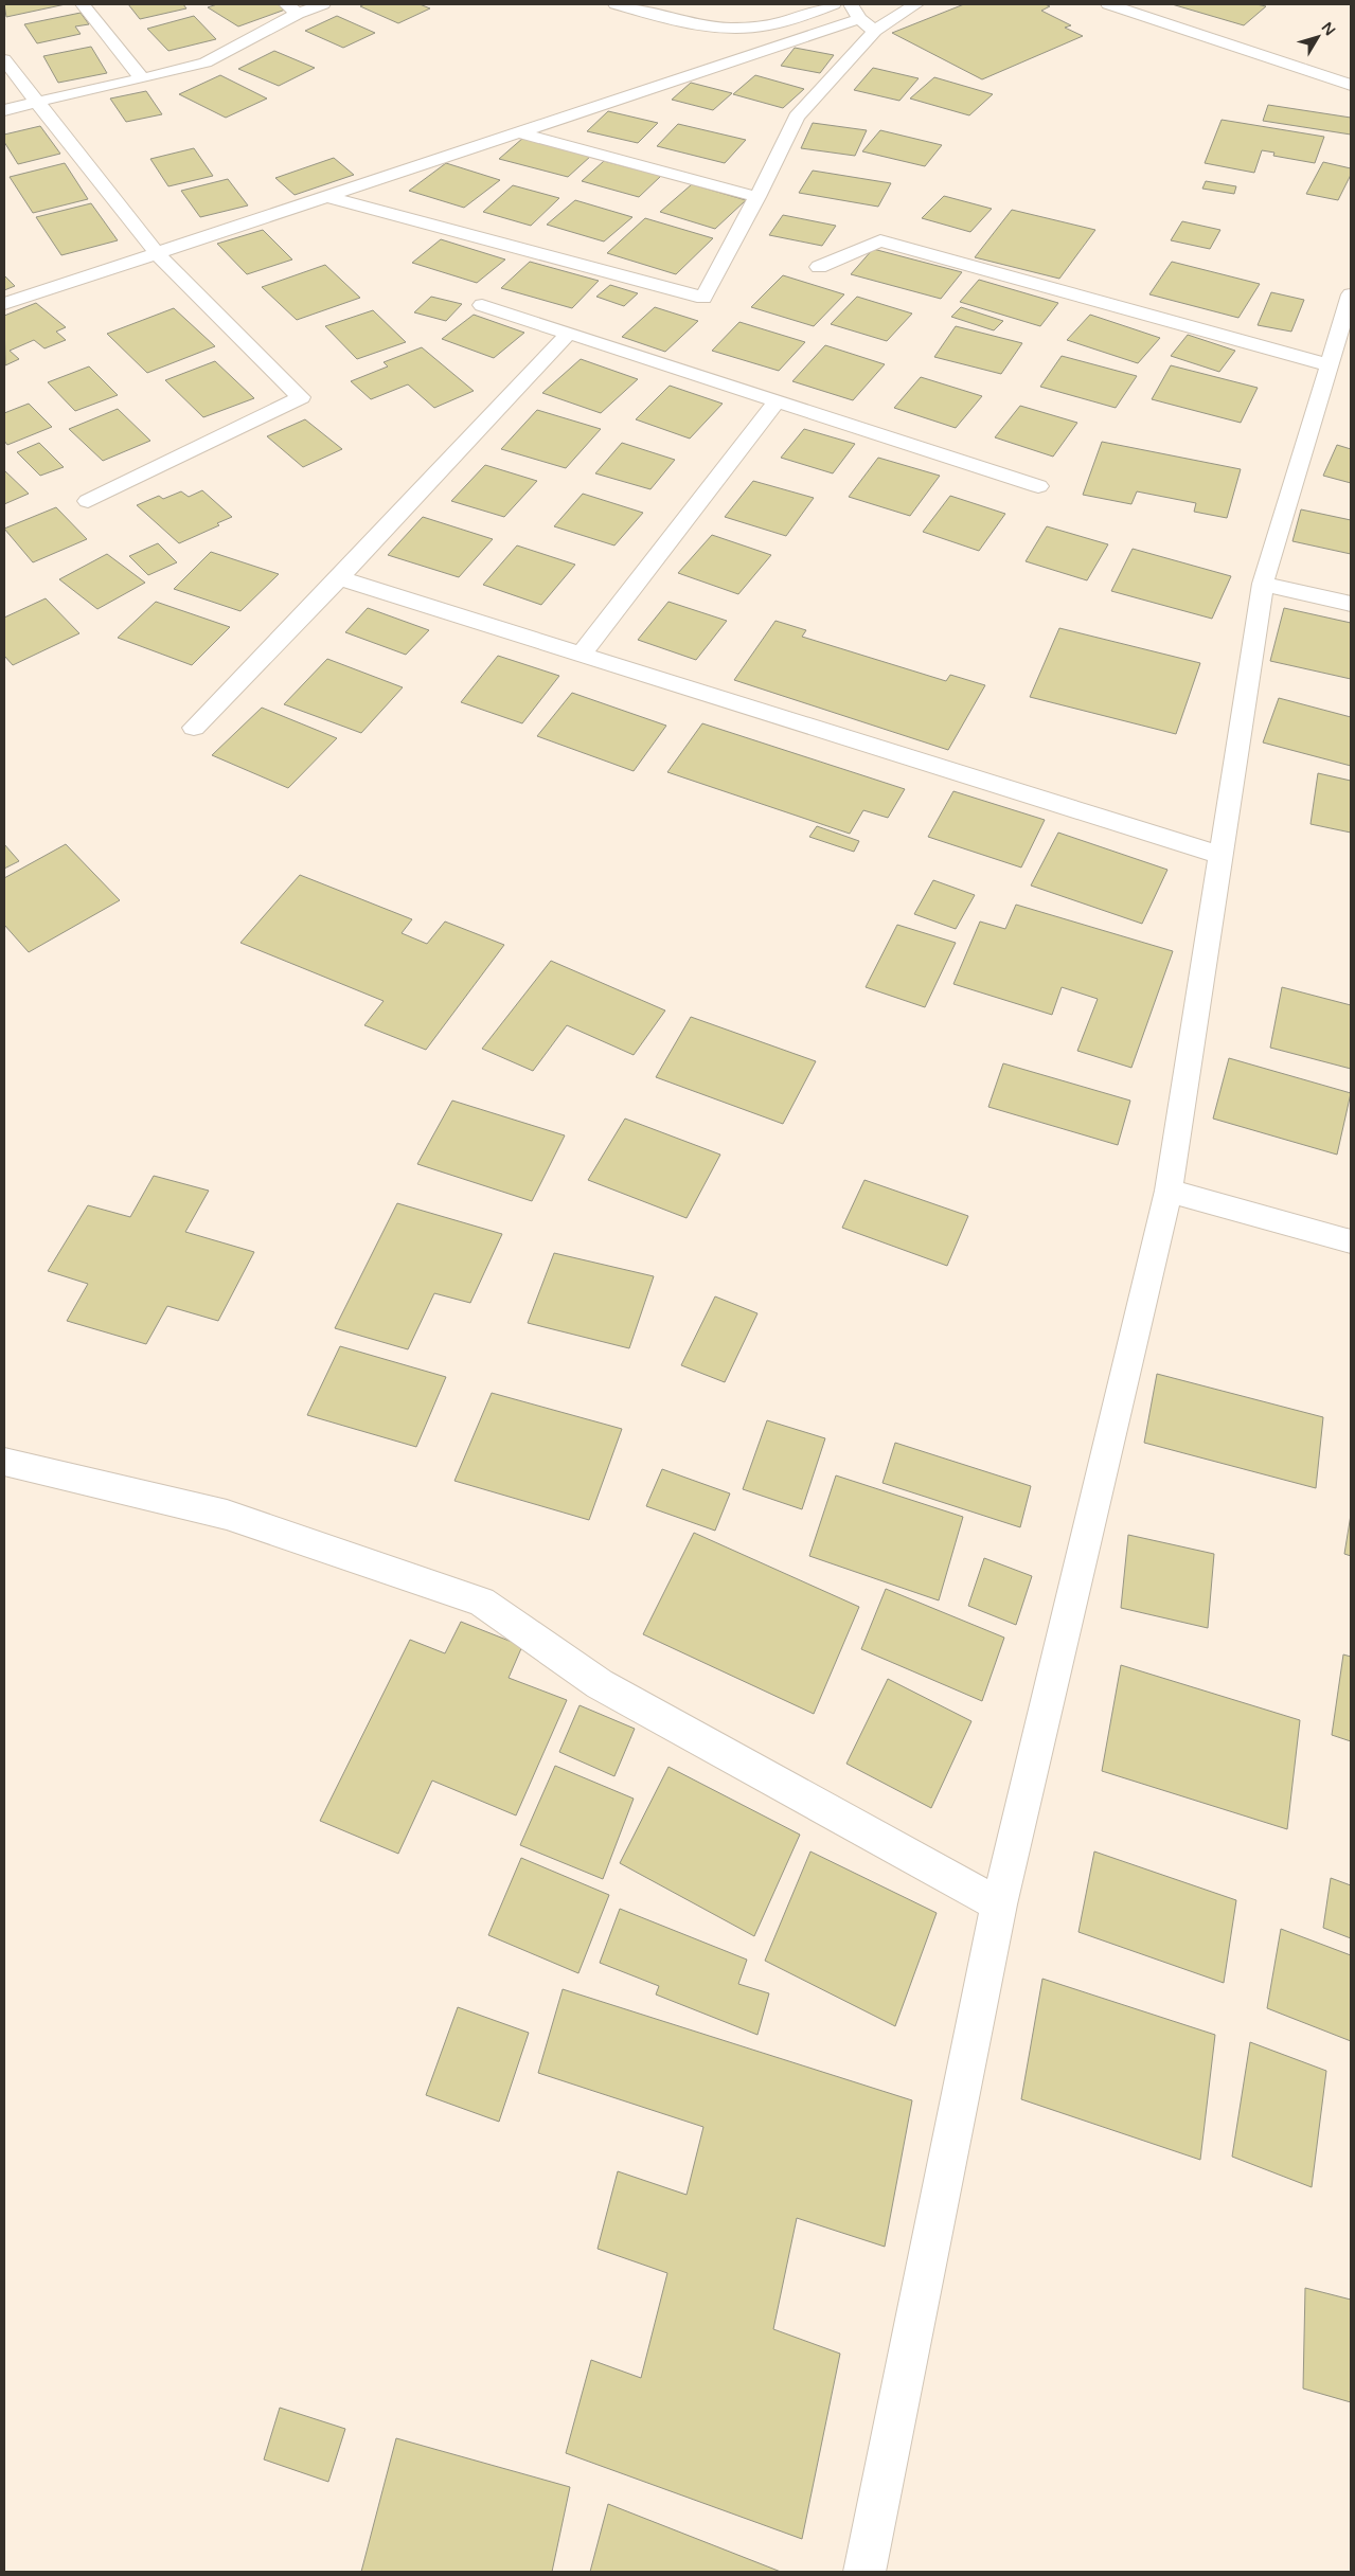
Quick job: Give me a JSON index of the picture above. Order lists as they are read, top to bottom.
{
  "north": "top right"
}
